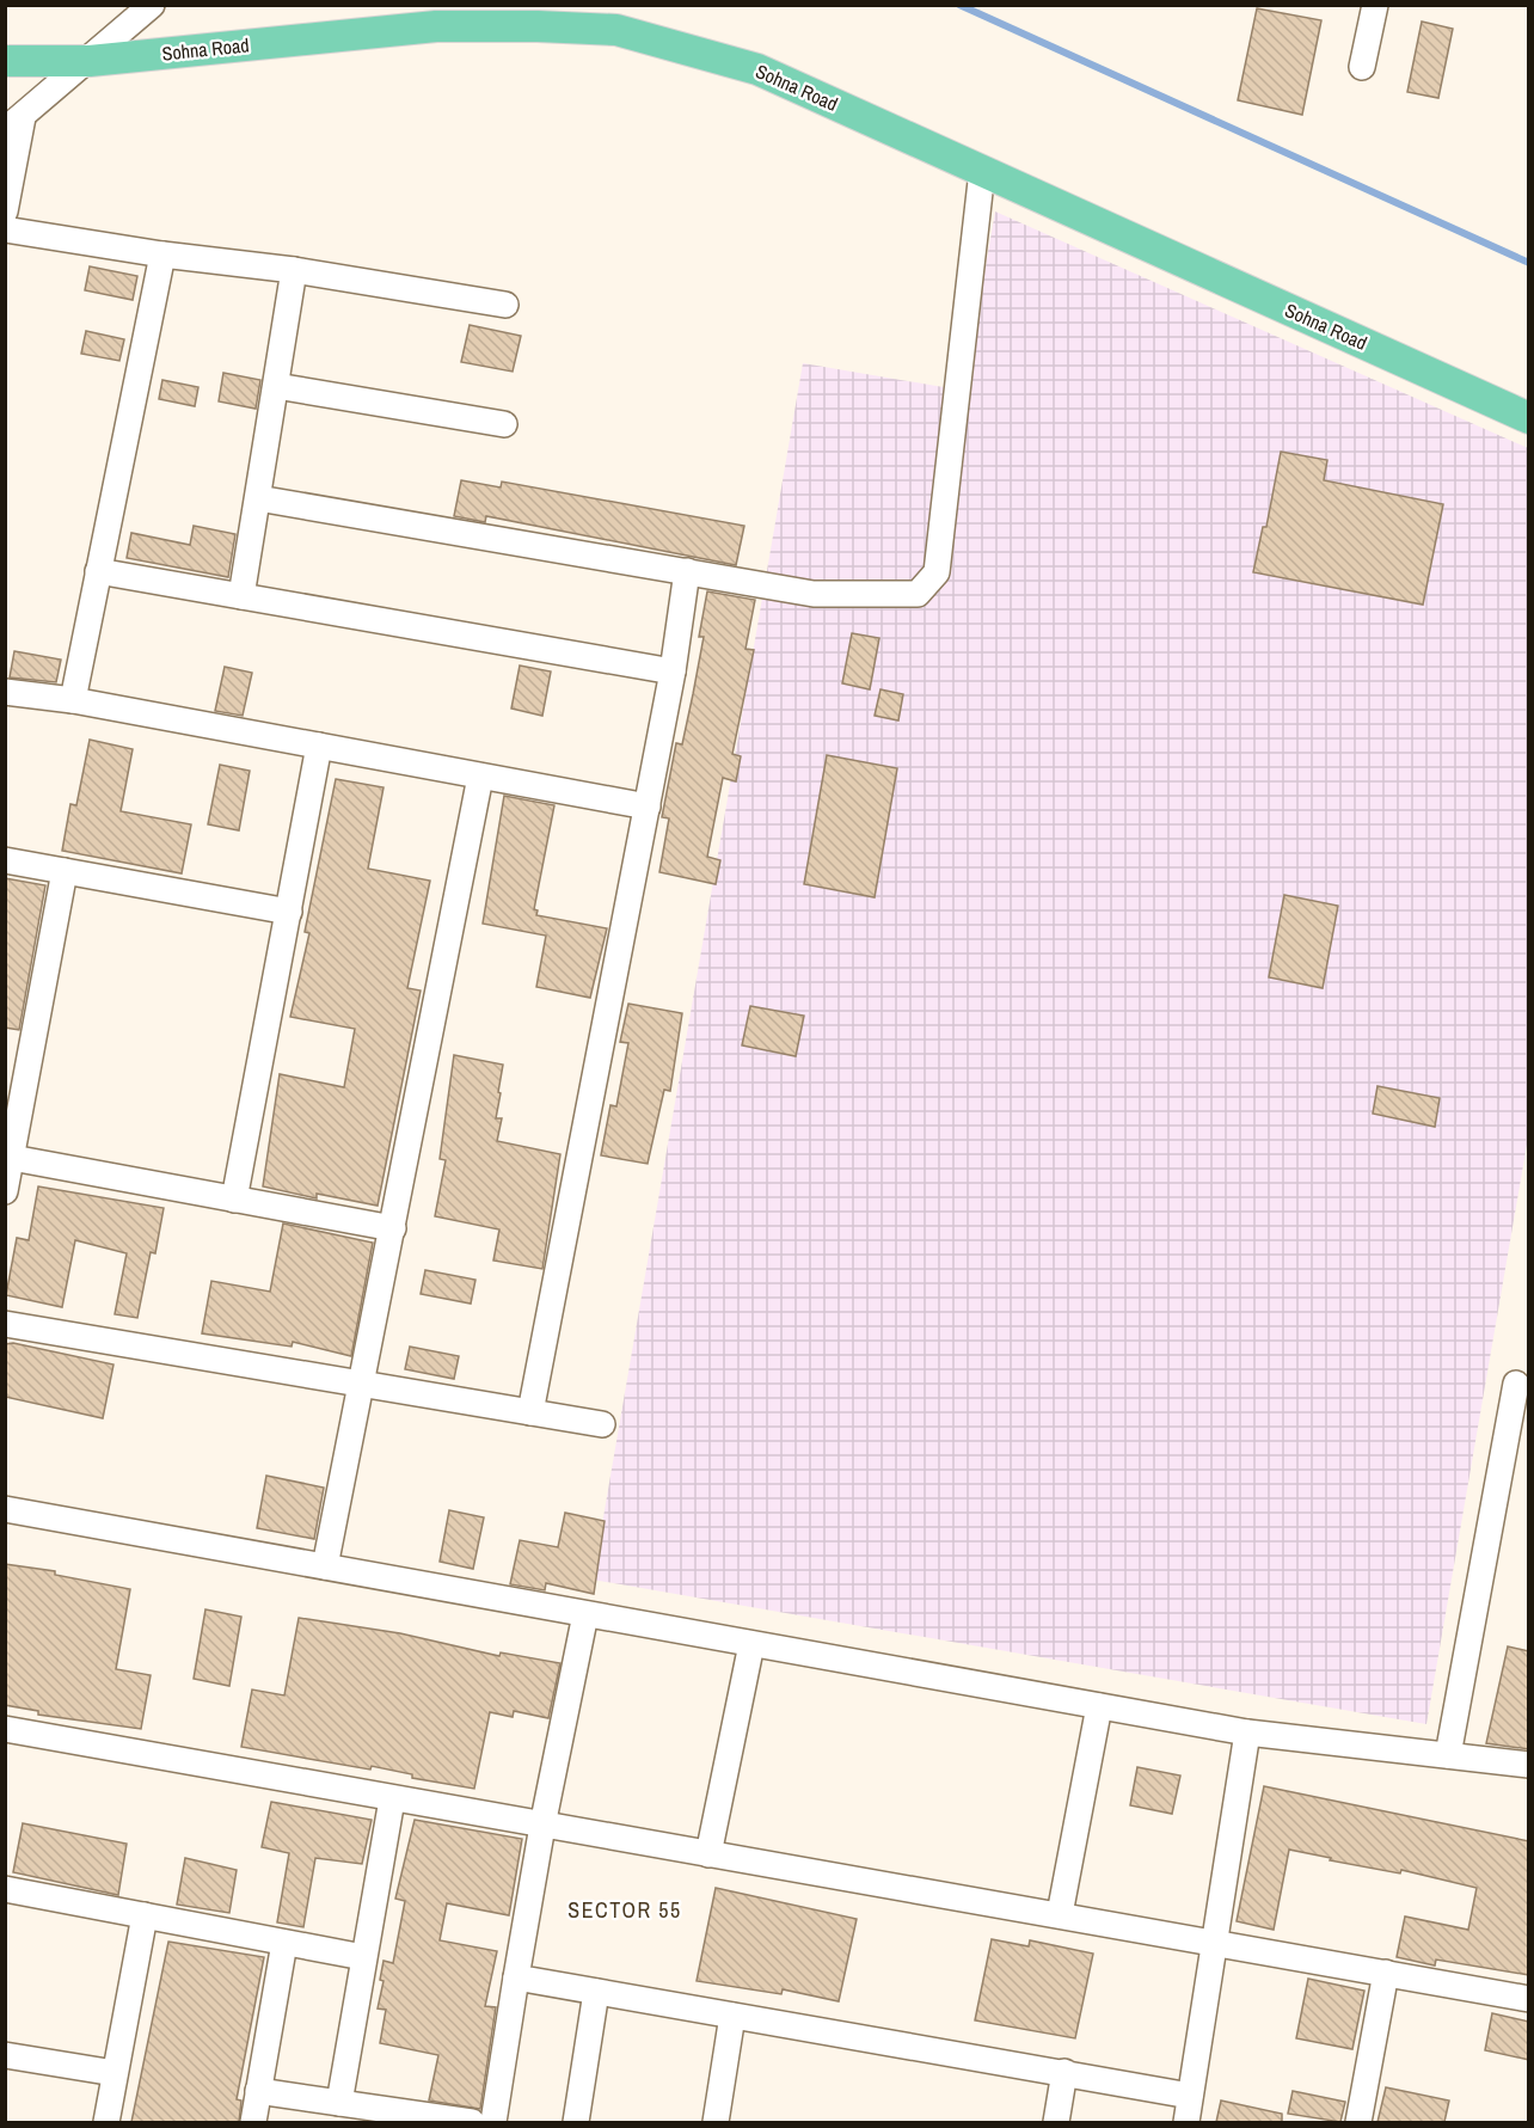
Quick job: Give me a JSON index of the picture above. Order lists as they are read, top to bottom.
{
  "streets": {
    "main road": ["Sohna Road"]
  },
  "districts": ["SECTOR 55"]
}
